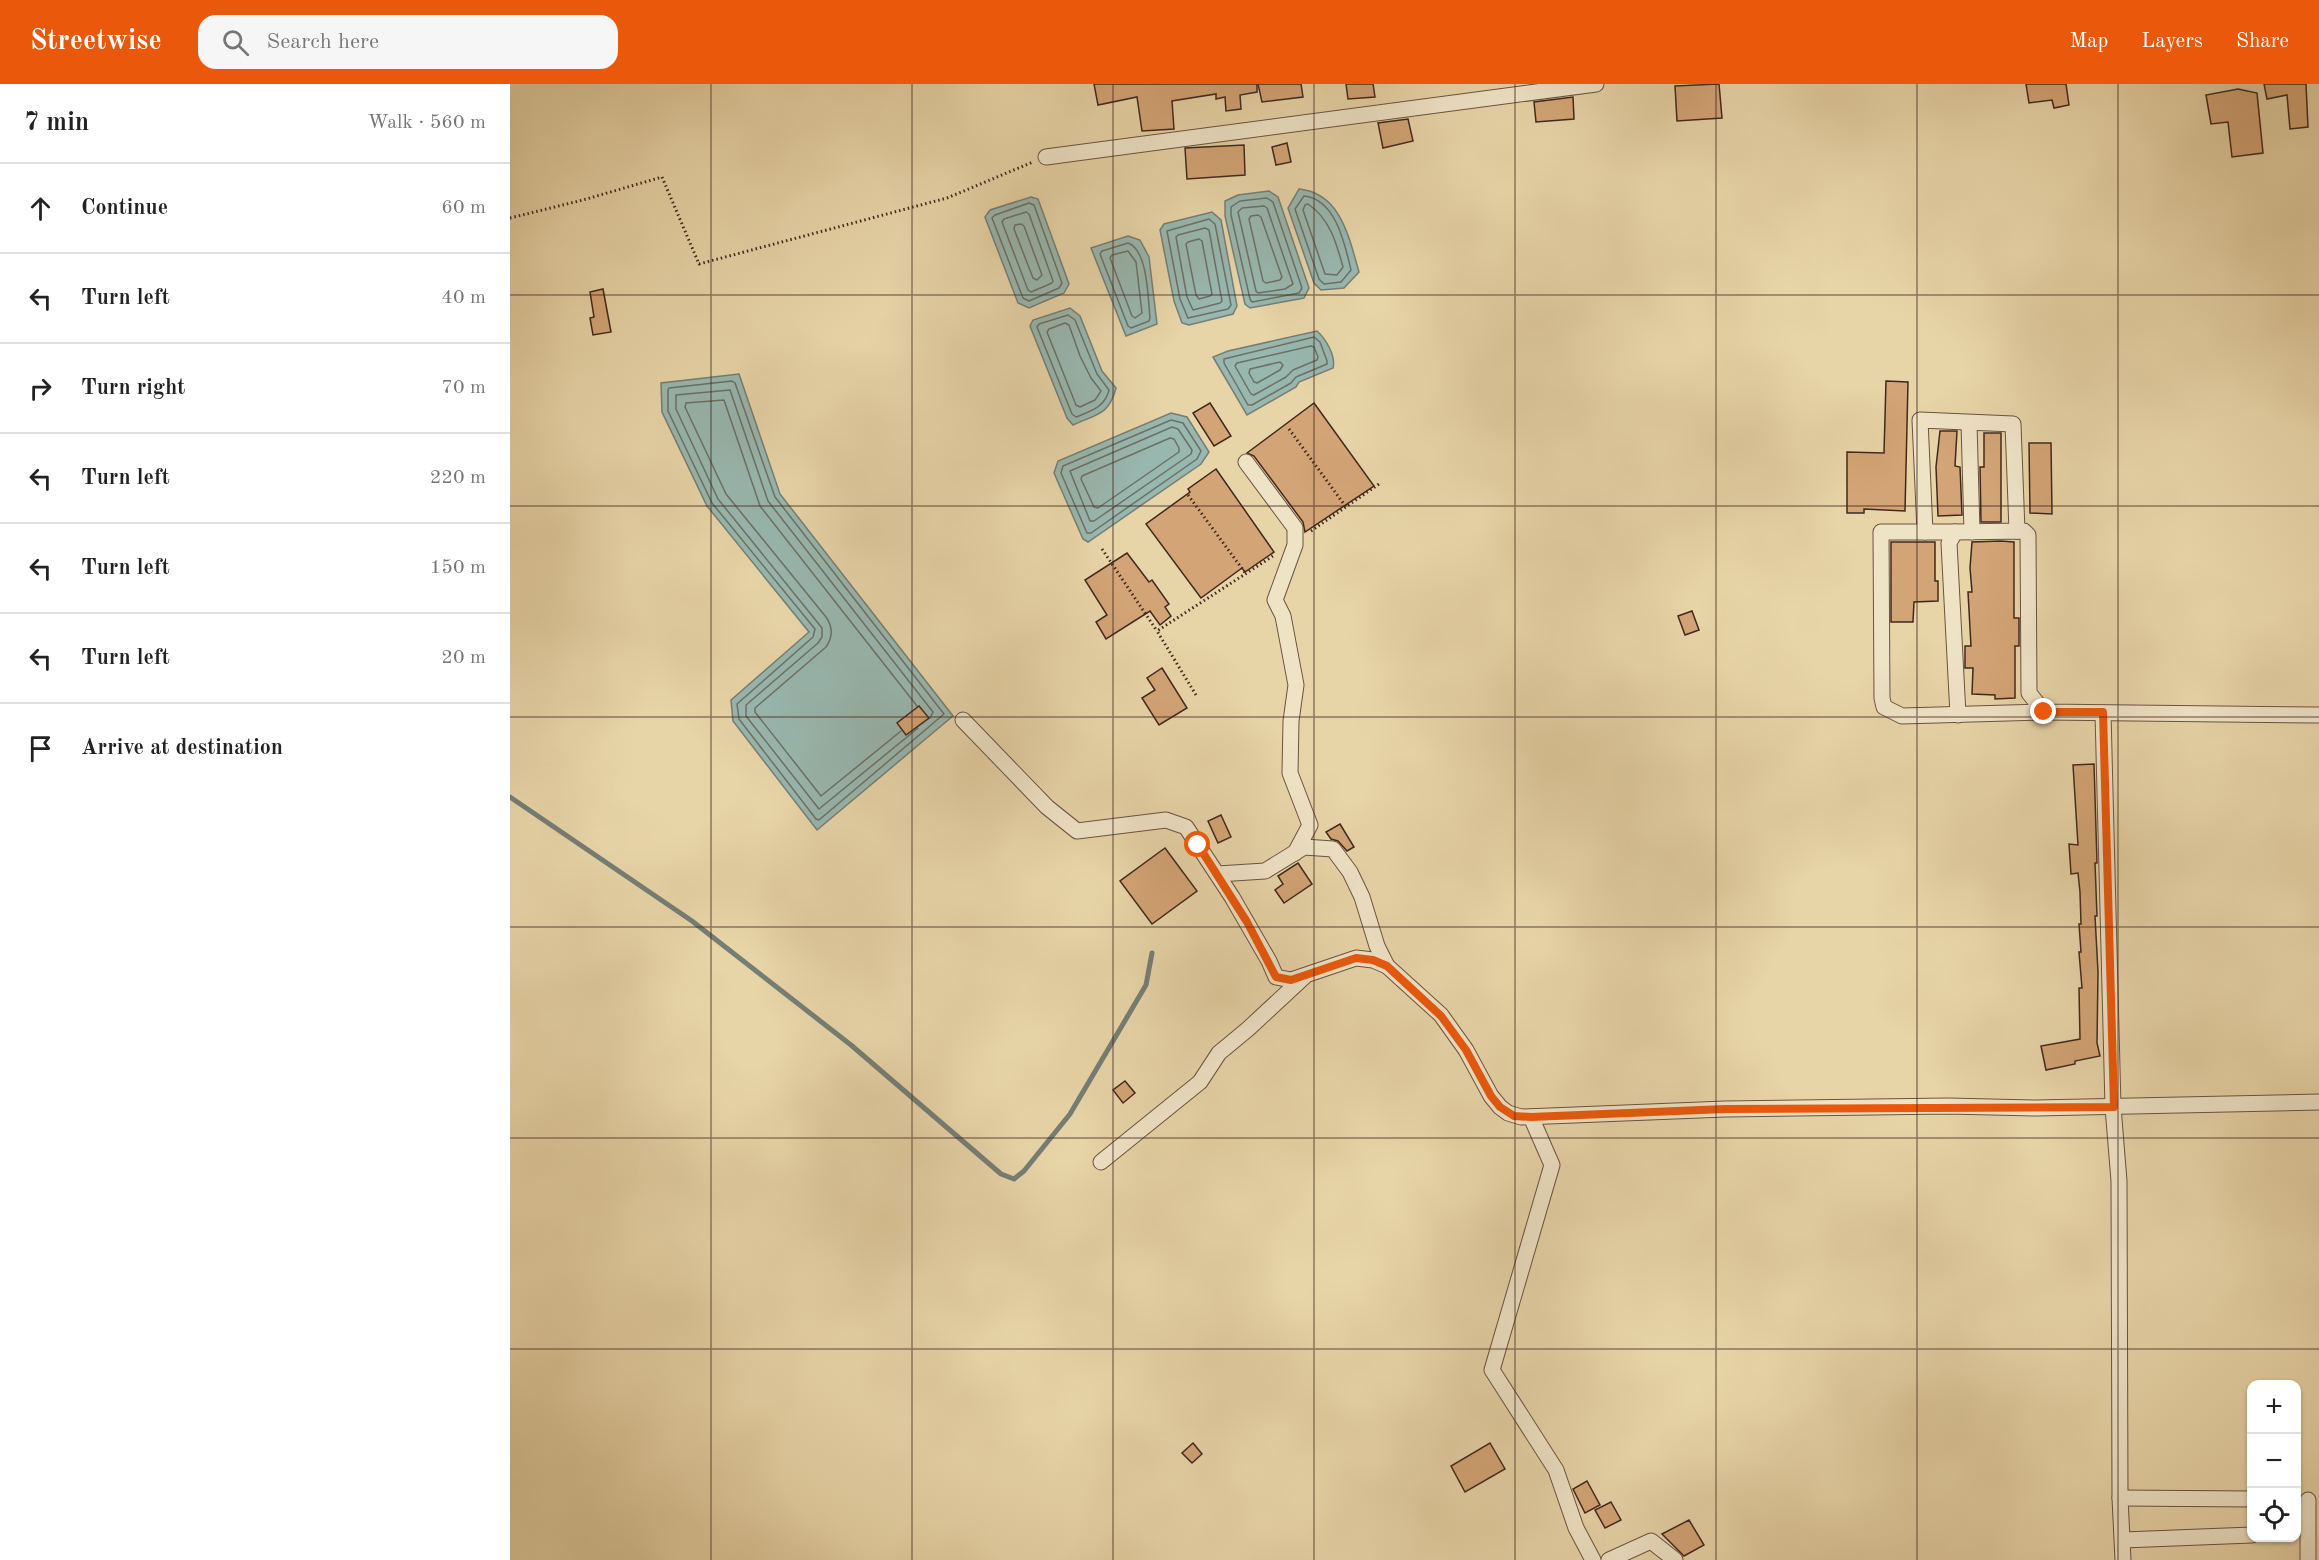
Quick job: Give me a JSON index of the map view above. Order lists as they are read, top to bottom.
{
  "page": {
    "header": "Streetwise",
    "search": "Search here",
    "nav": ["Map", "Layers", "Share"],
    "heading": ["7 min", "Walk · 560 m"],
    "list": [
      ["Continue", "60 m"],
      ["Turn left", "40 m"],
      ["Turn right", "70 m"],
      ["Turn left", "220 m"],
      ["Turn left", "150 m"],
      ["Turn left", "20 m"],
      "Arrive at destination"
    ],
    "map_buttons": ["+", "−"]
  }
}
